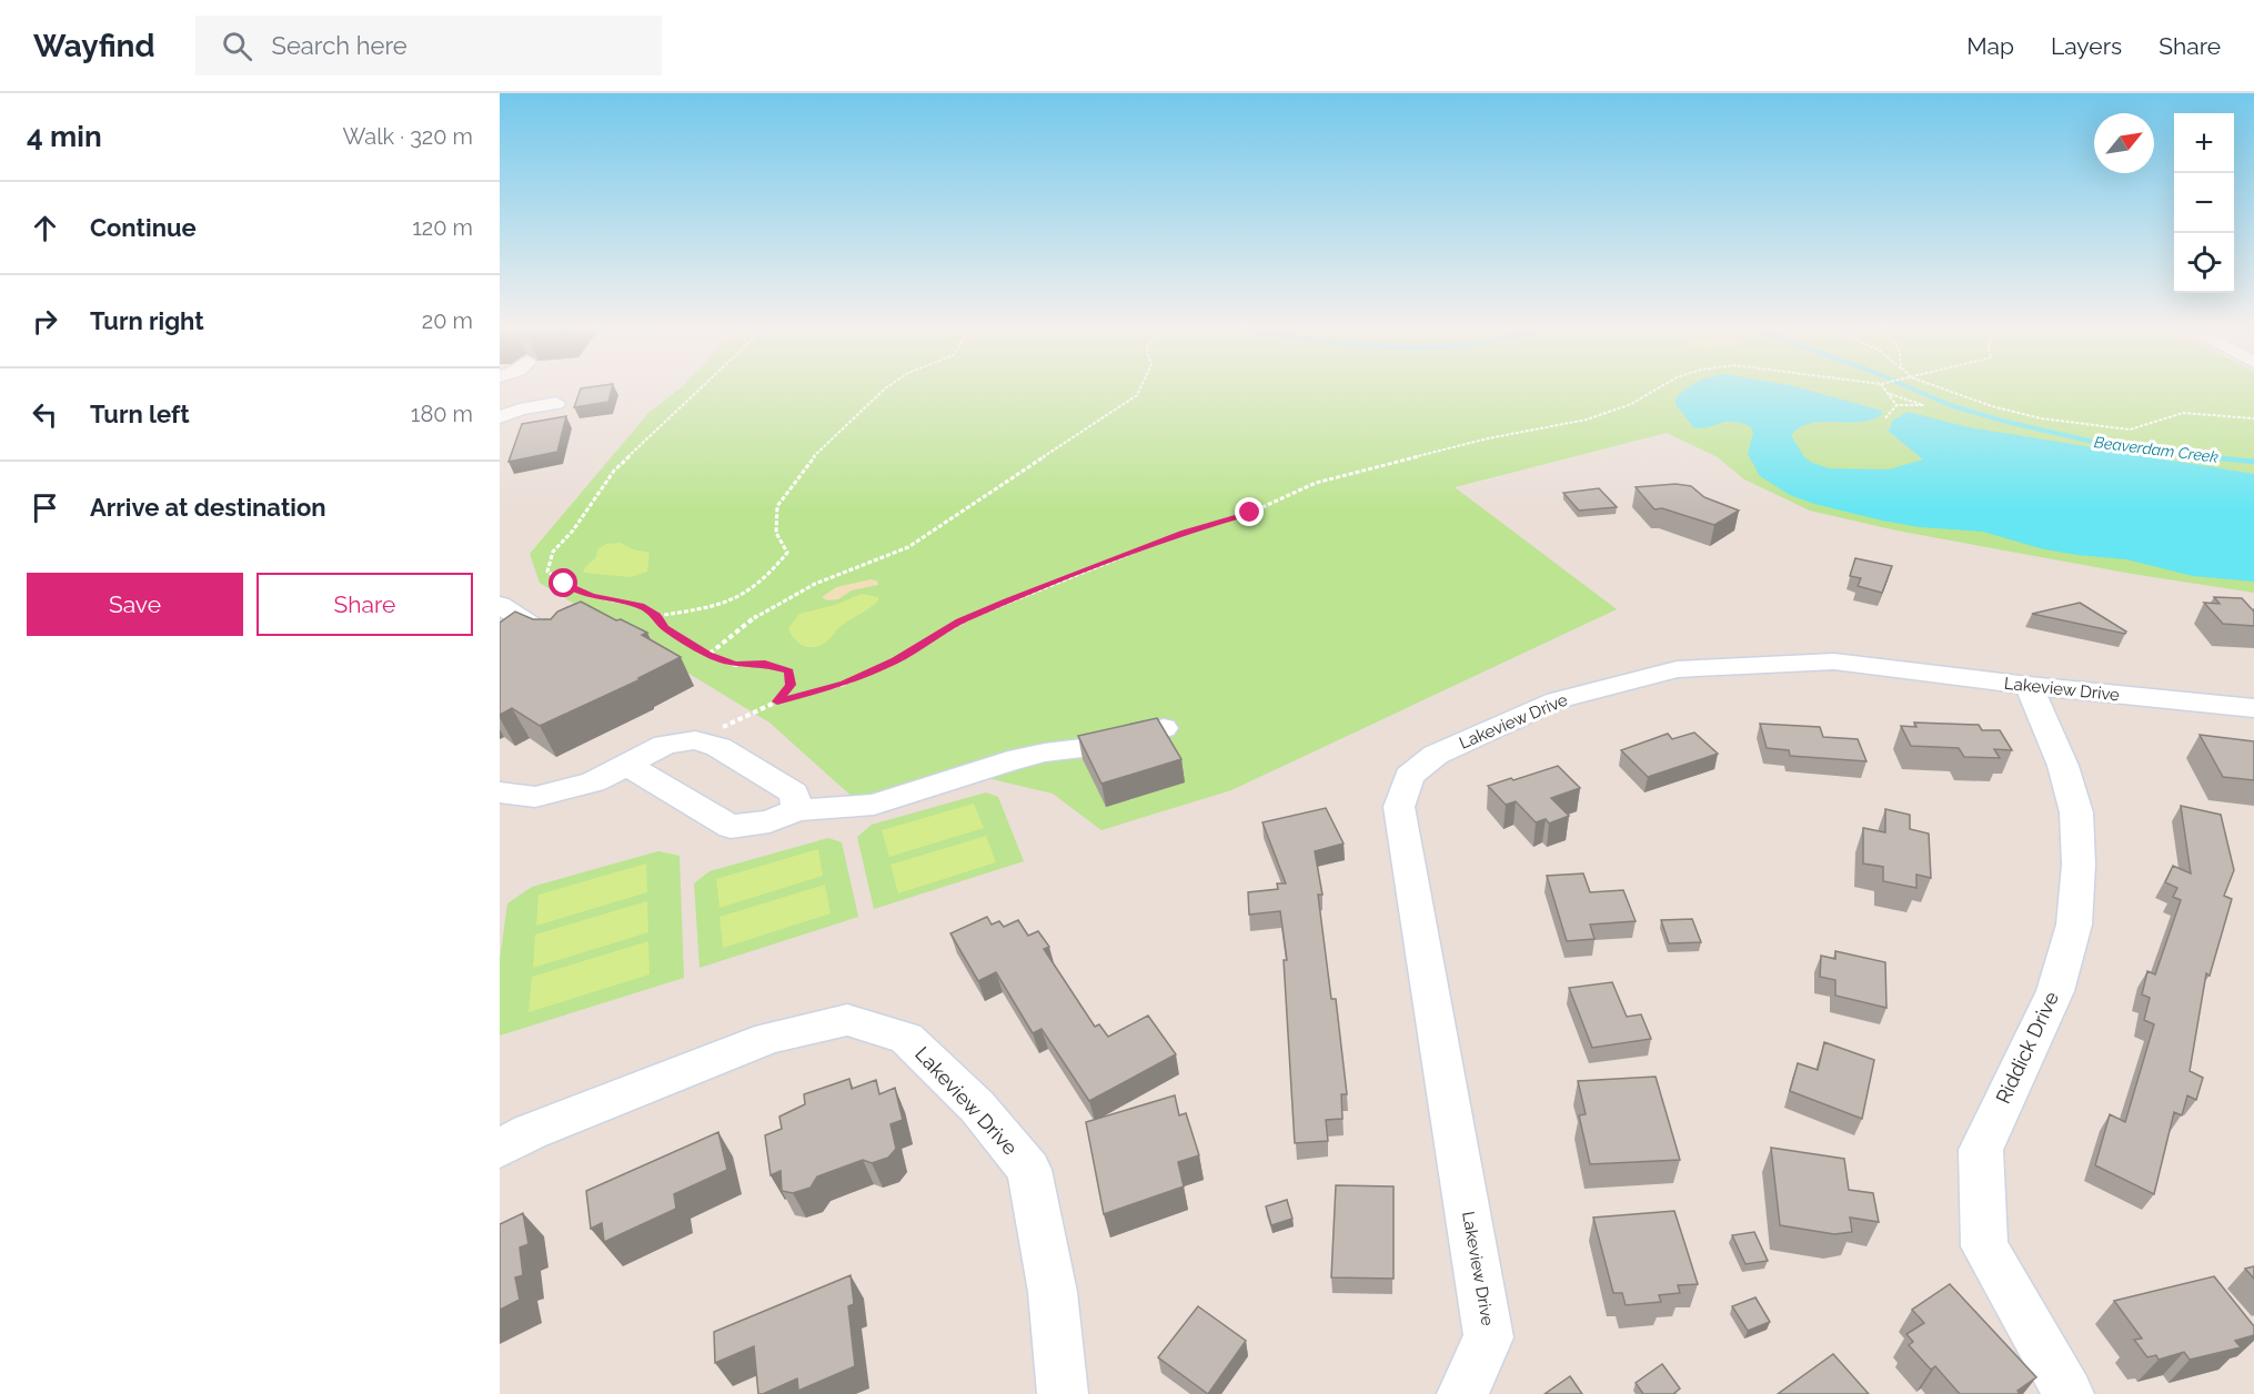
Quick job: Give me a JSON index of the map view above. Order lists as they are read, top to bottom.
{
  "streets": {
    "street": ["Lakeview Drive", "Riddick Drive"]
  },
  "crossings": [
    ["Lakeview Drive", "Riddick Drive"]
  ],
  "water": ["Beaverdam Creek"],
  "north": "top right",
  "page": {
    "header": "Wayfind",
    "search": "Search here",
    "nav": ["Map", "Layers", "Share"],
    "heading": ["4 min", "Walk · 320 m"],
    "map_buttons": ["+", "−"],
    "list": [
      ["Continue", "120 m"],
      ["Turn right", "20 m"],
      ["Turn left", "180 m"],
      "Arrive at destination"
    ],
    "buttons": ["Save", "Share"]
  }
}
